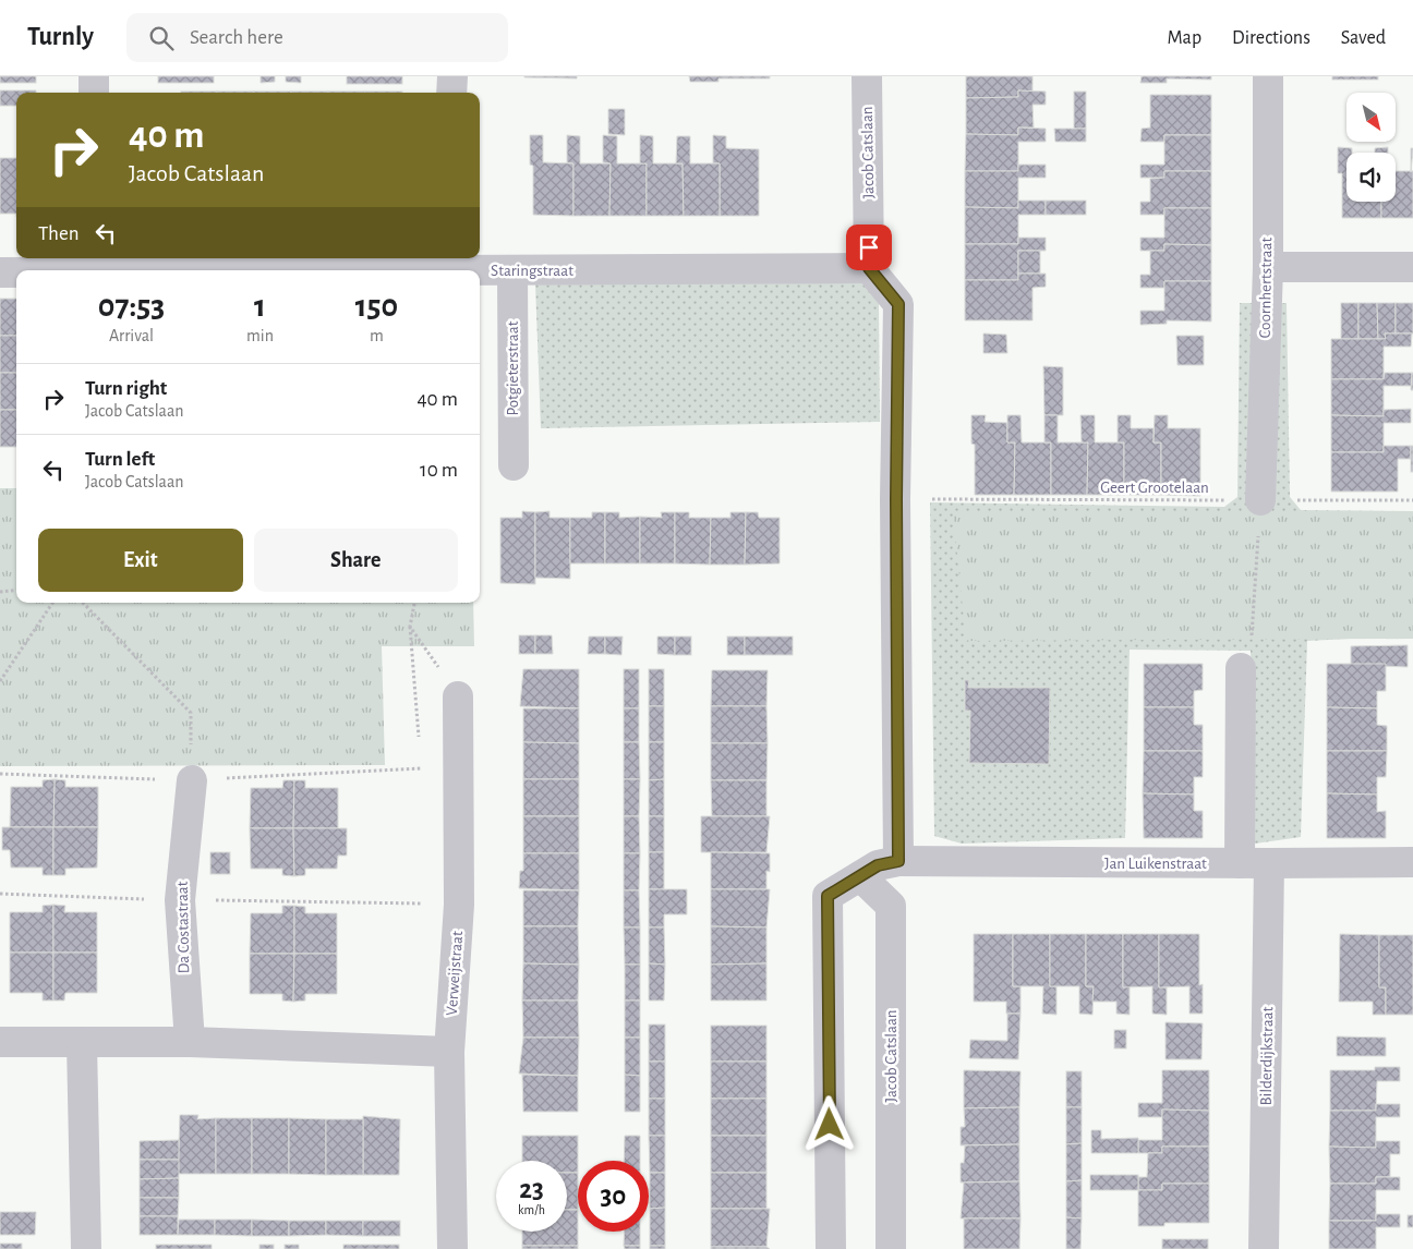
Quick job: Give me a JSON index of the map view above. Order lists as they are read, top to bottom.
{
  "streets": {
    "street": [
      "Jacob Catslaan",
      "Staringstraat",
      "Coornhertstraat",
      "Potgieterstraat",
      "Jan Luikenstraat",
      "Da Costastraat",
      "Verweijstraat",
      "Bilderdijkstraat"
    ],
    "path": ["Geert Grootelaan"]
  },
  "crossings": [
    ["Jacob Catslaan", "Staringstraat"],
    ["Staringstraat", "Potgieterstraat"],
    ["Coornhertstraat", "Geert Grootelaan"],
    ["Jan Luikenstraat", "Bilderdijkstraat"]
  ],
  "north": "bottom right",
  "page": {
    "header": "Turnly",
    "search": "Search here",
    "nav": ["Map", "Directions", "Saved"],
    "turn": ["40 m", "Jacob Catslaan"],
    "then": "Then",
    "eta": [
      "07:53",
      "Arrival",
      "1",
      "min",
      "150",
      "m"
    ],
    "list": [
      {
        "name": "Turn right",
        "note": "Jacob Catslaan",
        "value": "40 m"
      },
      {
        "name": "Turn left",
        "note": "Jacob Catslaan",
        "value": "10 m"
      }
    ],
    "buttons": ["Exit", "Share"],
    "speed": "23 km/h",
    "limit": "30"
  }
}
